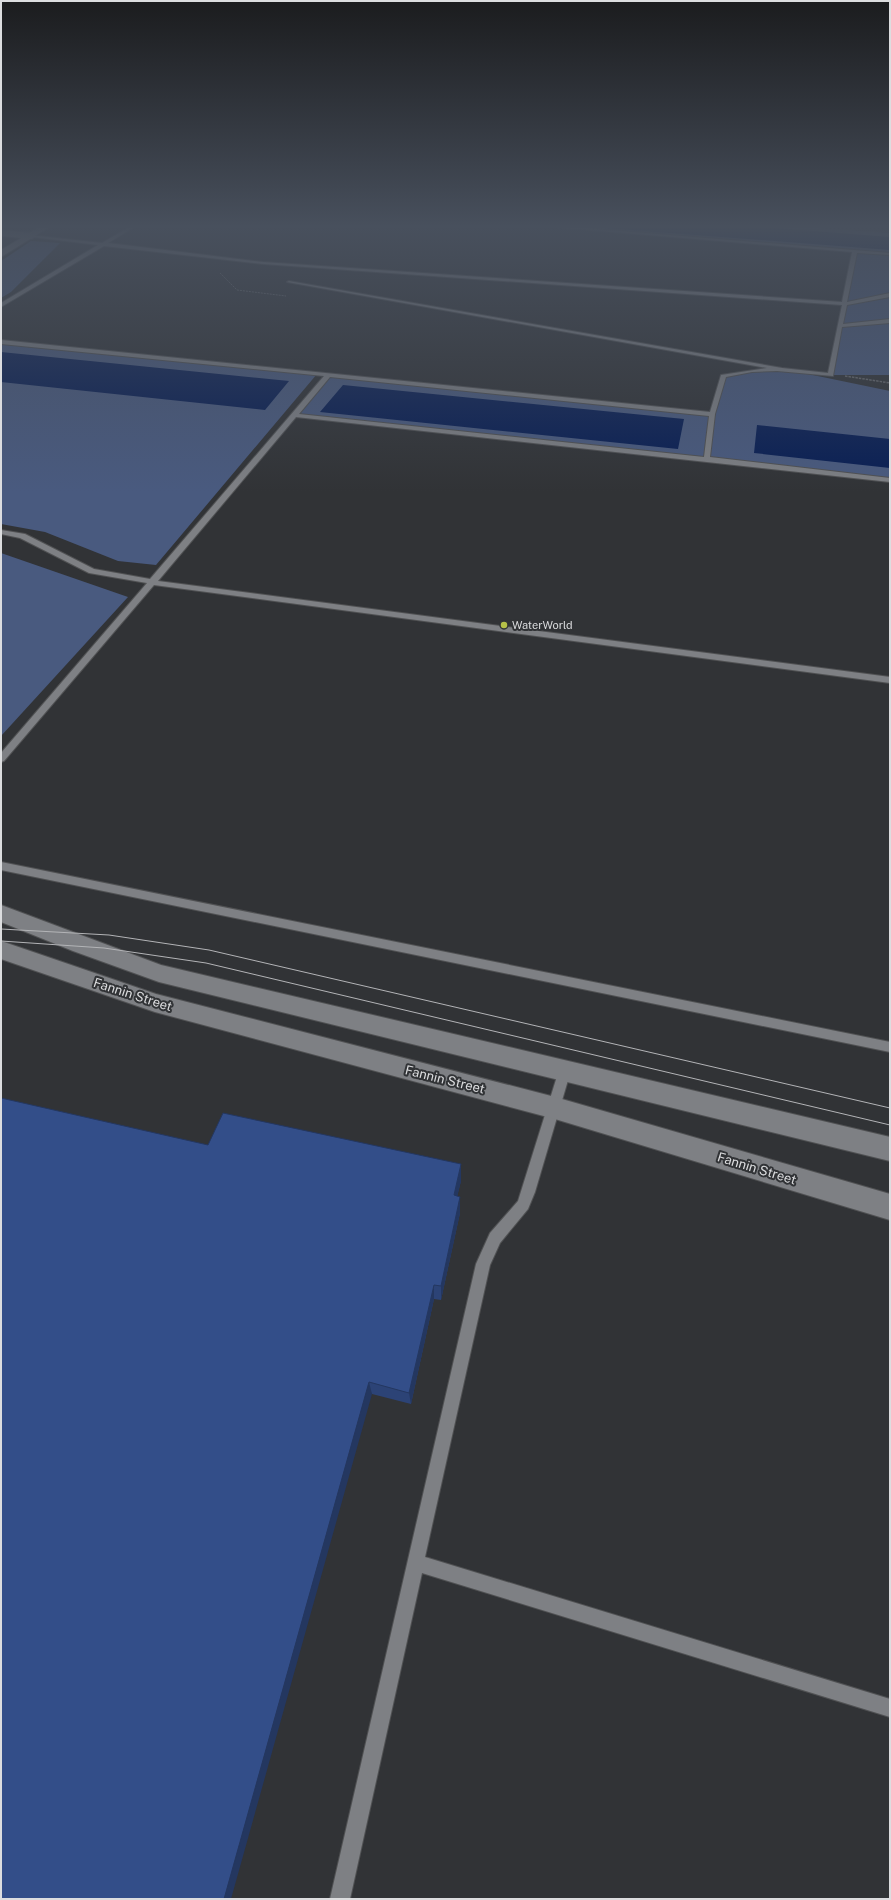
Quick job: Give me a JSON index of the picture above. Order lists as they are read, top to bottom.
{
  "streets": {
    "main road": ["Fannin Street"]
  },
  "places": ["WaterWorld"]
}
